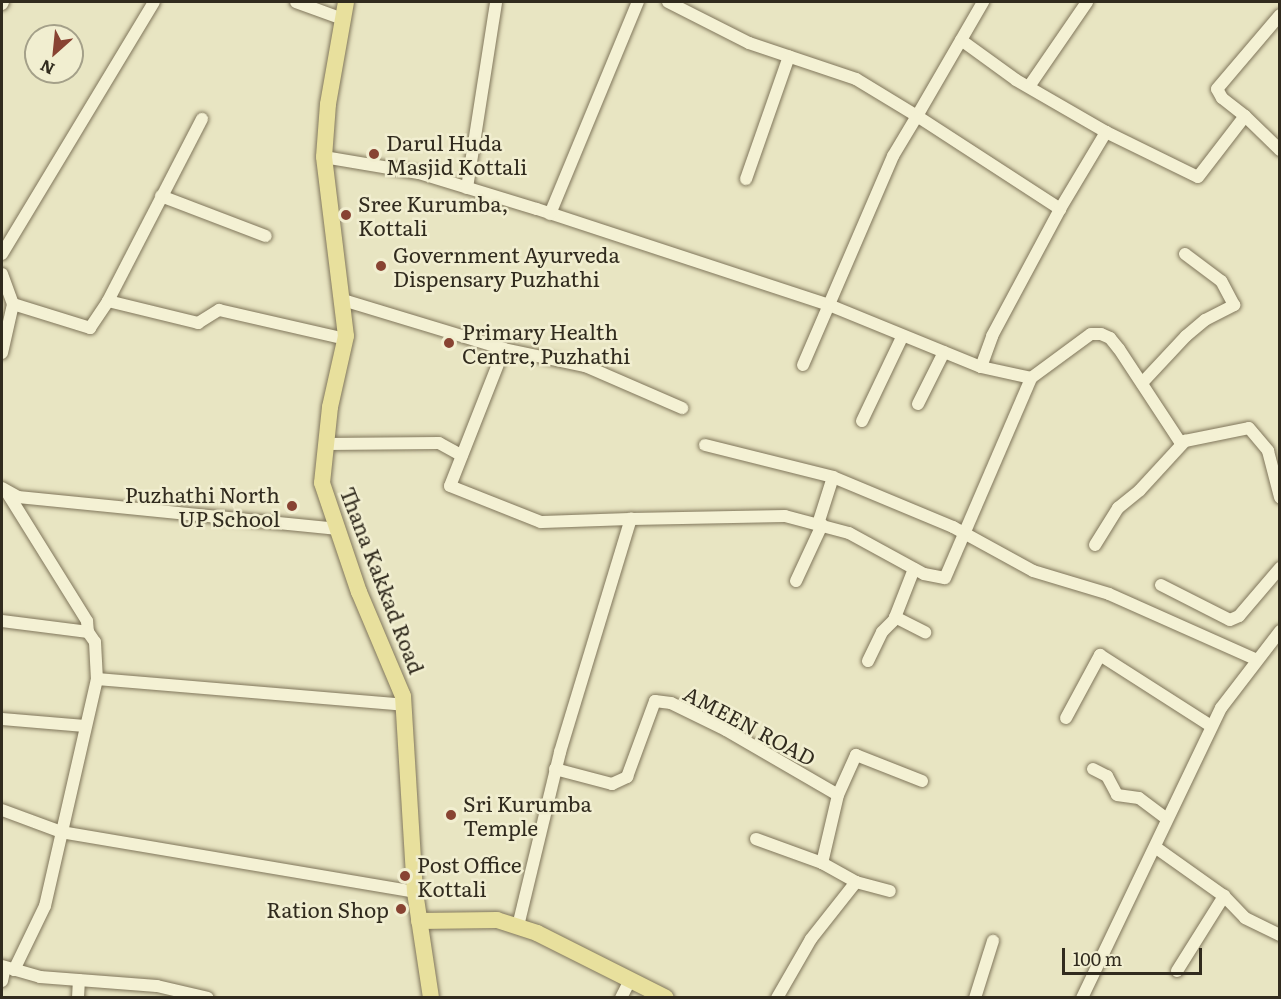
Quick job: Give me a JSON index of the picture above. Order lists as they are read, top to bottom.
{
  "streets": {
    "main road": ["Thana Kakkad Road"],
    "street": ["AMEEN ROAD"]
  },
  "places": [
    "Darul Huda Masjid Kottali",
    "Sree Kurumba, Kottali",
    "Government Ayurveda Dispensary Puzhathi",
    "Primary Health Centre, Puzhathi",
    "Puzhathi North UP School",
    "Sri Kurumba Temple",
    "Post Office Kottali",
    "Ration Shop"
  ],
  "scale_bar": "100 m",
  "north": "bottom left"
}
